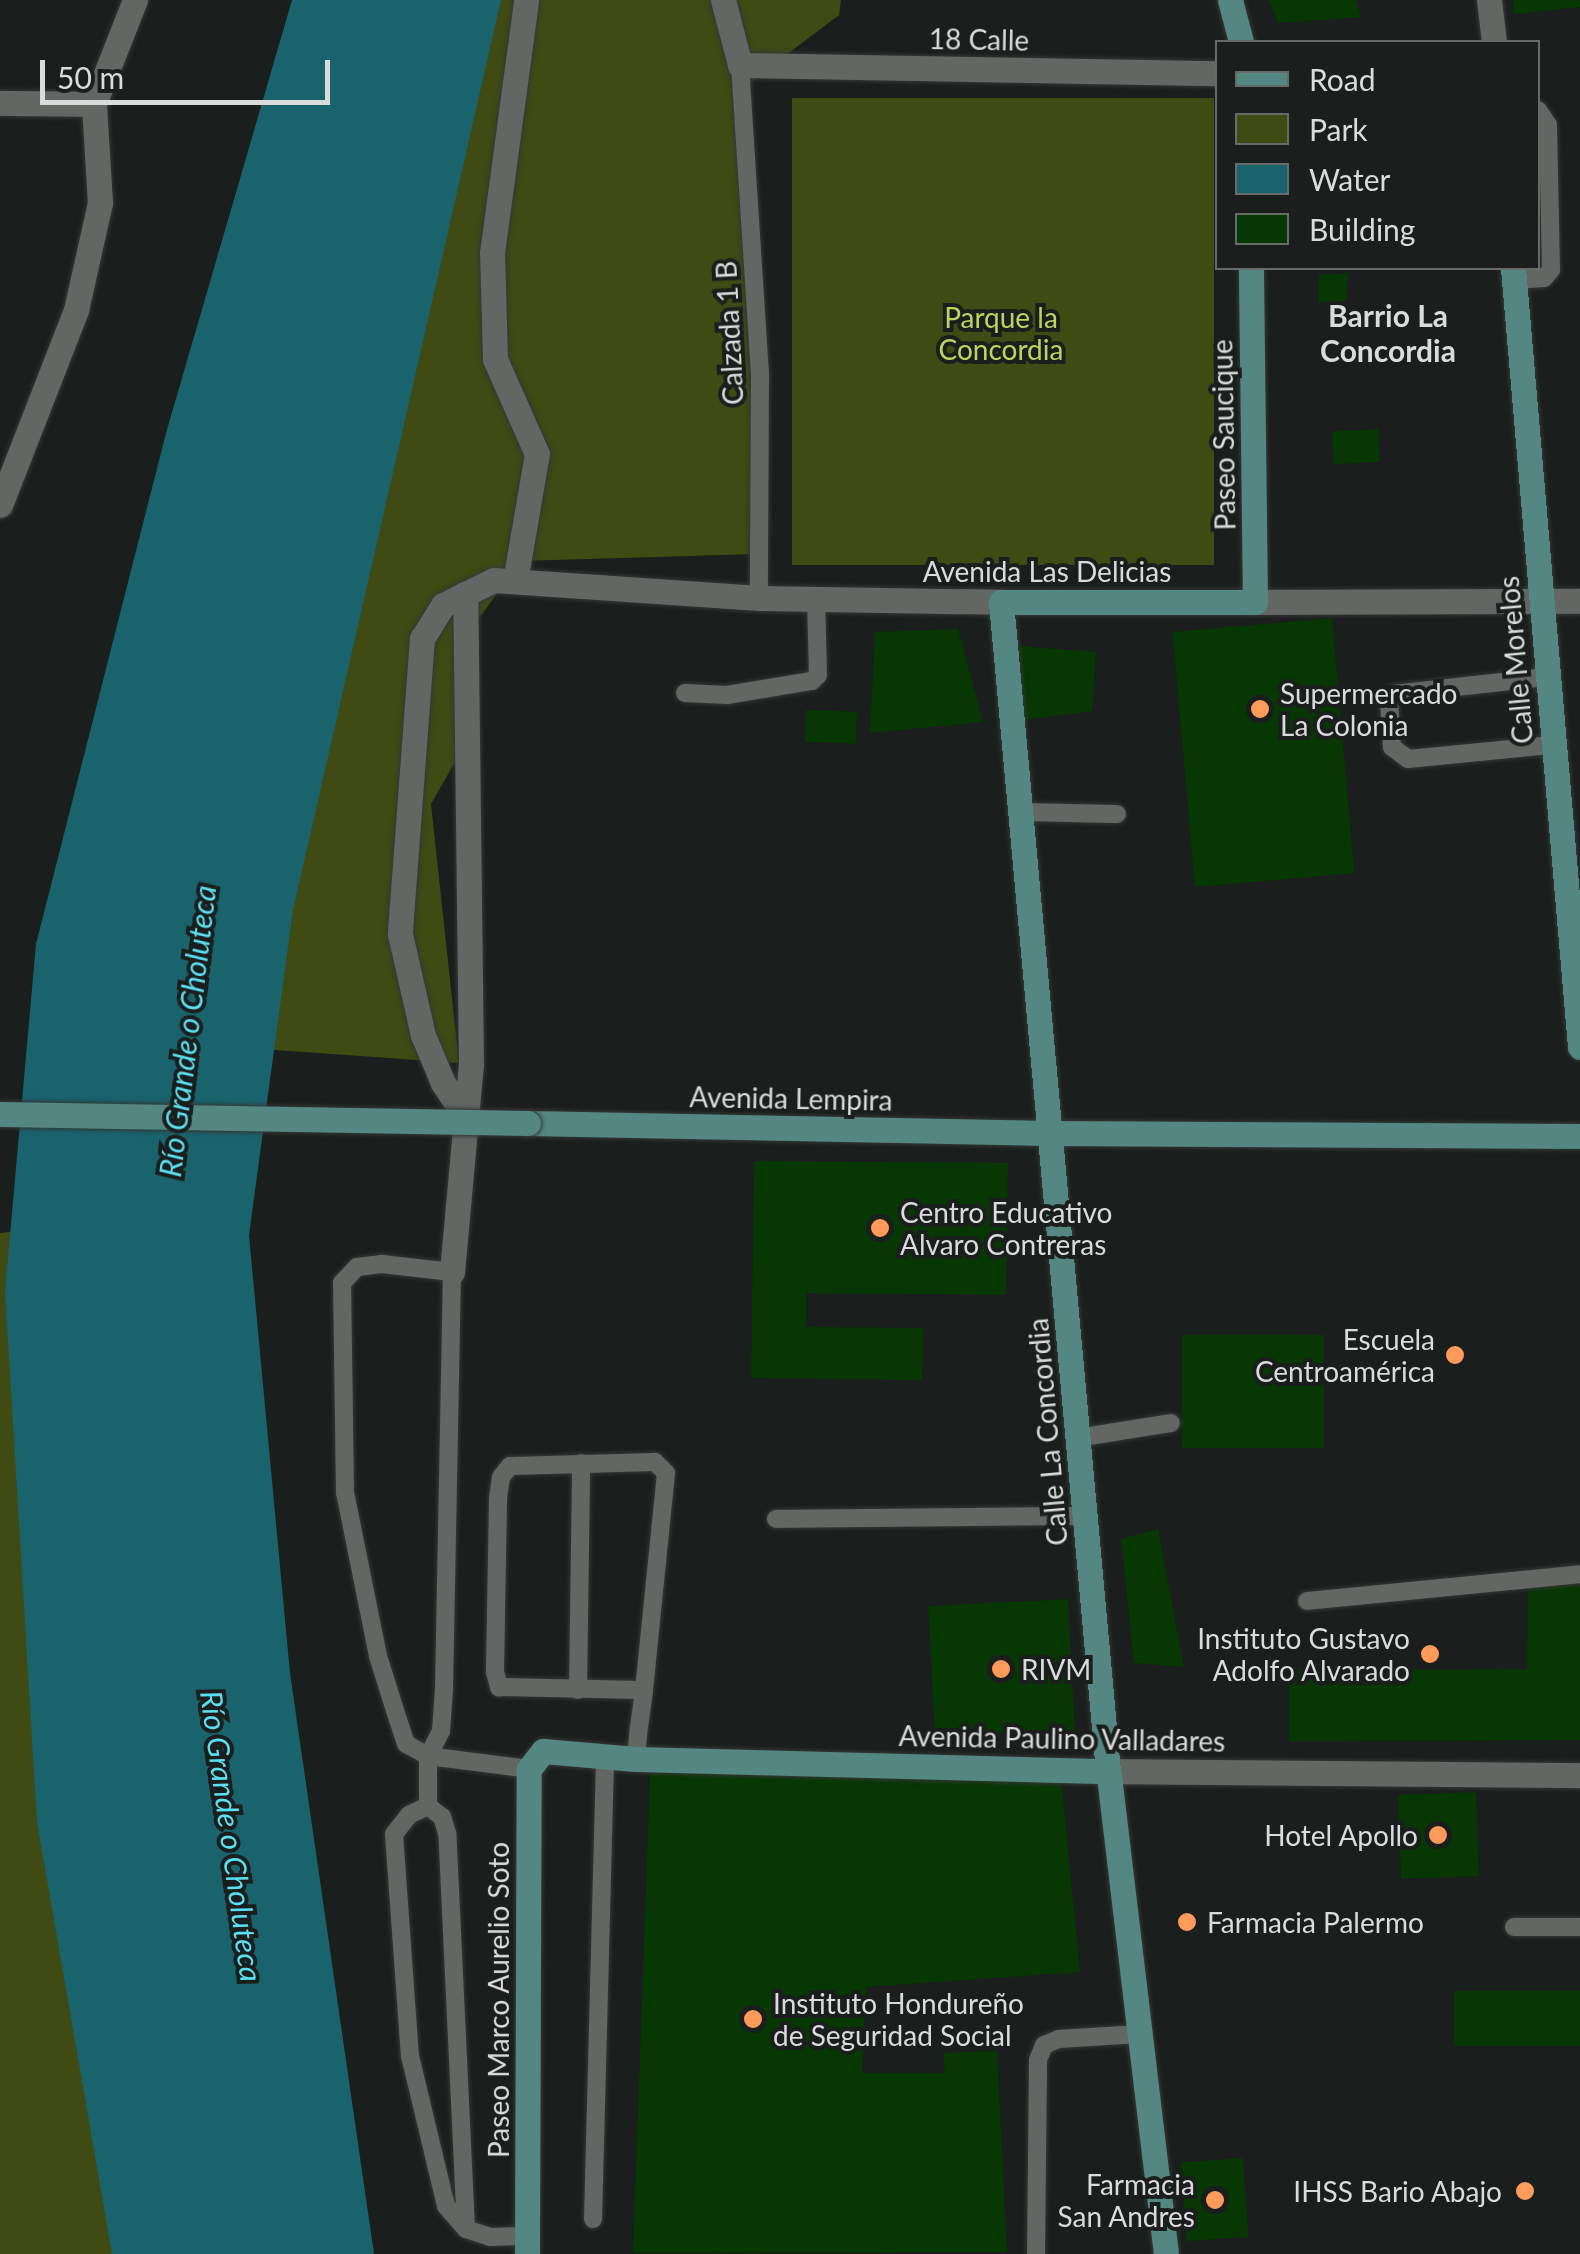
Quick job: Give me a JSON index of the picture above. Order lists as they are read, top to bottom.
{
  "streets": {
    "street": [
      "18 Calle",
      "Paseo Saucique",
      "Avenida Las Delicias",
      "Calle Morelos",
      "Avenida Lempira",
      "Calle La Concordia",
      "Avenida Paulino Valladares",
      "Paseo Marco Aurelio Soto"
    ],
    "lane": ["Calzada 1 B"]
  },
  "crossings": [
    ["18 Calle", "Calzada 1 B"],
    ["Calzada 1 B", "Avenida Las Delicias"],
    ["Paseo Saucique", "Avenida Las Delicias"],
    ["Avenida Las Delicias", "Calle Morelos"],
    ["Avenida Las Delicias", "Calle La Concordia"],
    ["Avenida Lempira", "Calle La Concordia"],
    ["Calle La Concordia", "Avenida Paulino Valladares"],
    ["Avenida Paulino Valladares", "Paseo Marco Aurelio Soto"]
  ],
  "districts": ["Barrio La Concordia"],
  "water": ["Río Grande o Choluteca"],
  "parks": ["Parque la Concordia"],
  "places": [
    "Supermercado La Colonia",
    "Centro Educativo Alvaro Contreras",
    "Escuela Centroamérica",
    "Instituto Gustavo Adolfo Alvarado",
    "RIVM",
    "Hotel Apollo",
    "Farmacia Palermo",
    "Instituto Hondureño de Seguridad Social",
    "IHSS Bario Abajo",
    "Farmacia San Andres"
  ],
  "legend": [
    "Road",
    "Park",
    "Water",
    "Building"
  ],
  "scale_bar": "50 m"
}
